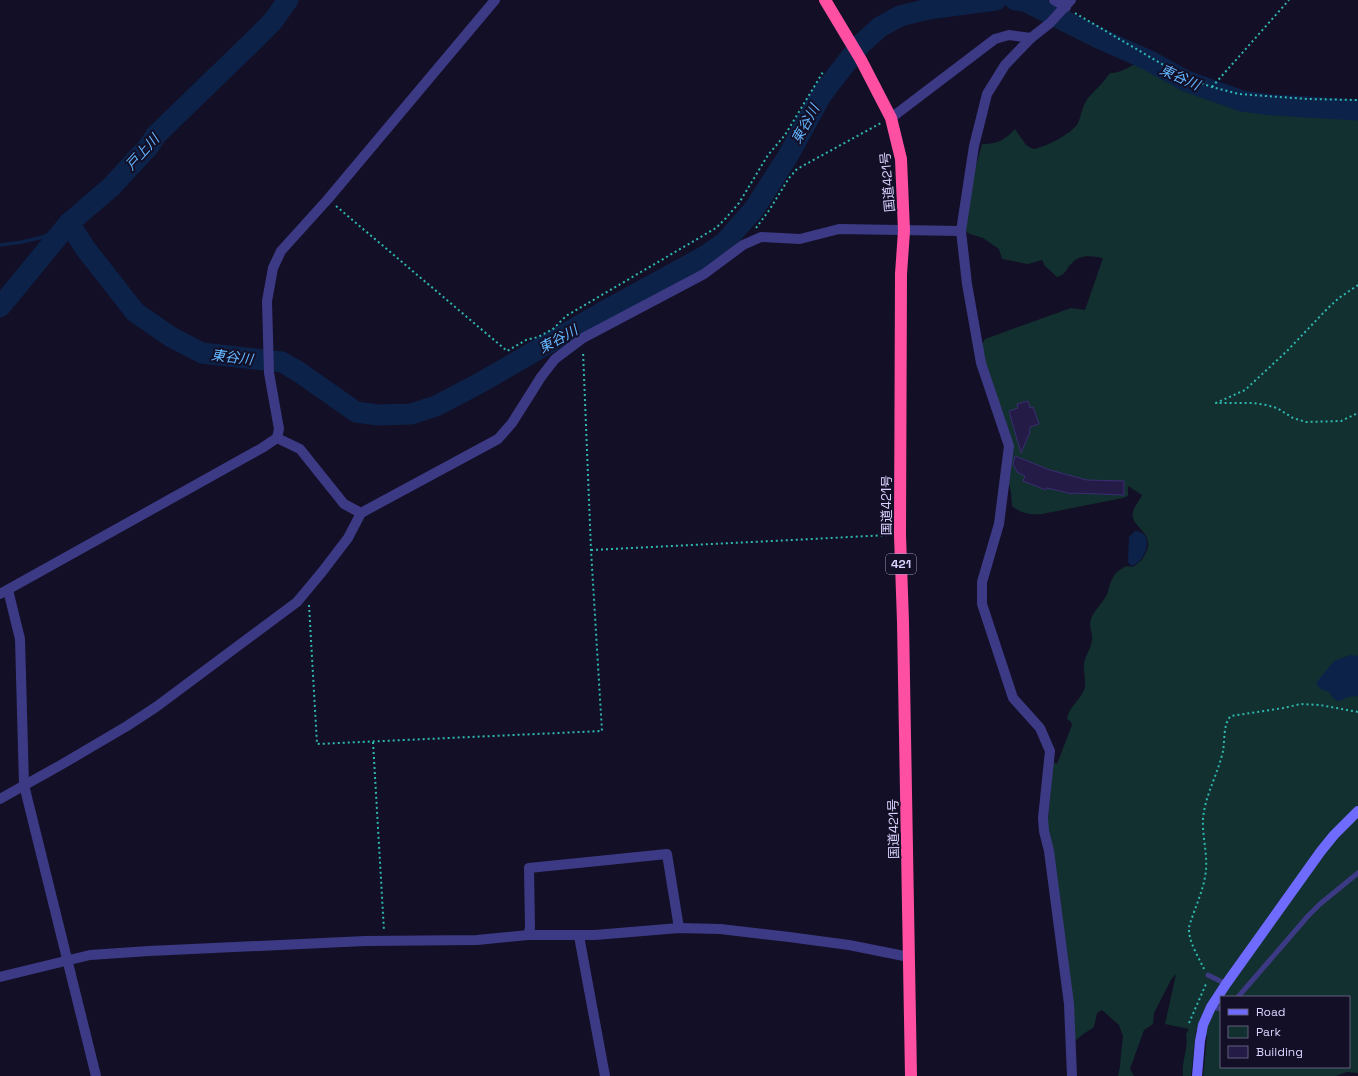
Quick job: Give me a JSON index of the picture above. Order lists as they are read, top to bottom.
{
  "streets": {
    "highway": ["国道421号", "421"]
  },
  "water": ["東谷川", "戸上川"],
  "legend": ["Road", "Park", "Building"]
}
